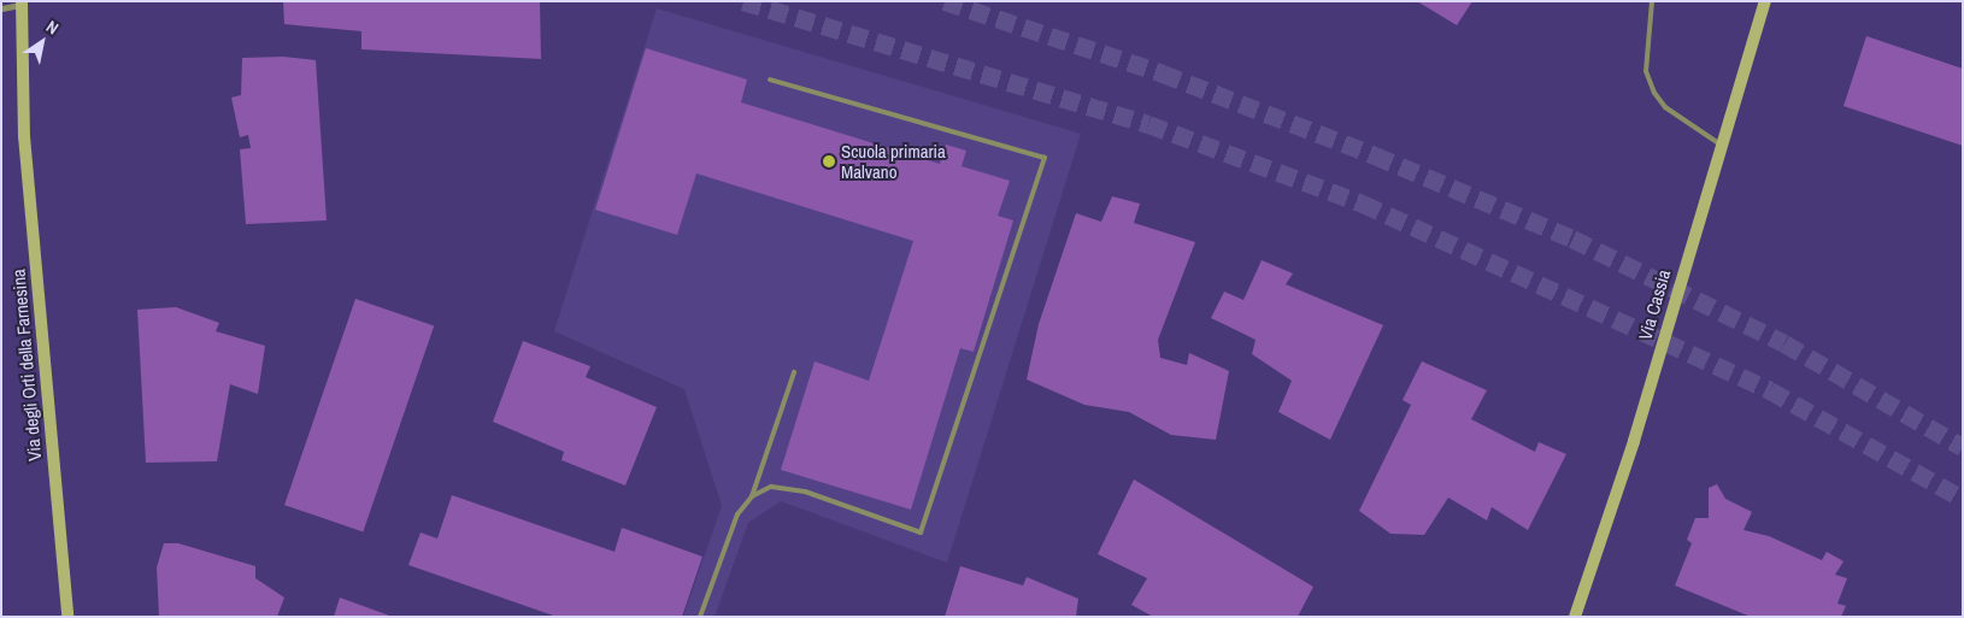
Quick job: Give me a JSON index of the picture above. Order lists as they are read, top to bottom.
{
  "streets": {
    "street": ["Via Cassia", "Via degli Orti della Farnesina"]
  },
  "places": ["Scuola primaria Malvano"],
  "north": "top right"
}
